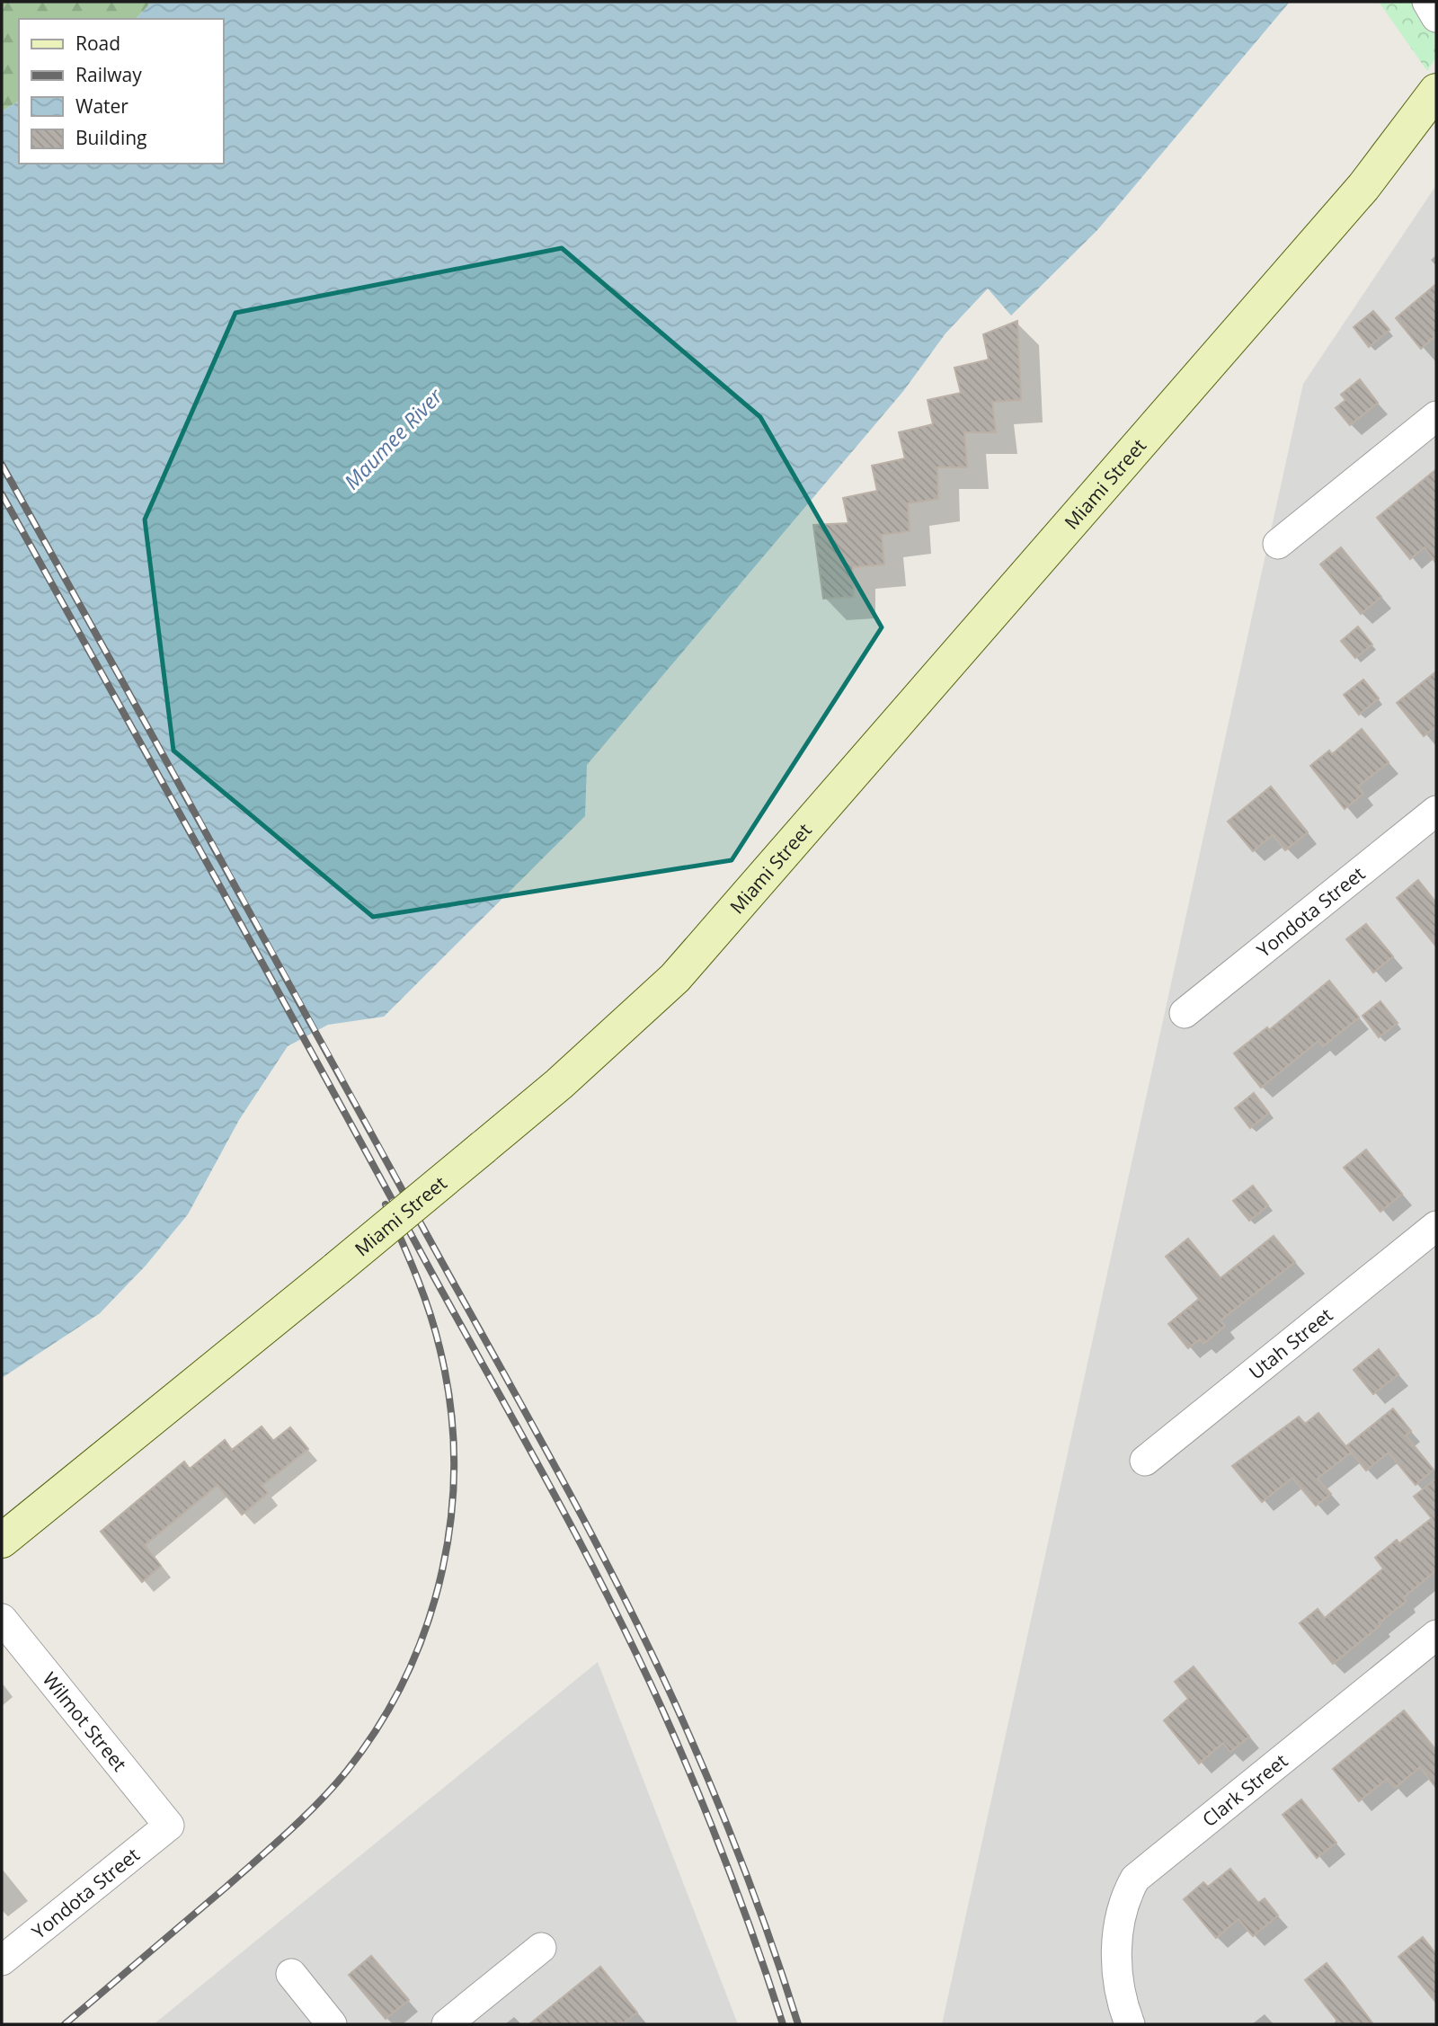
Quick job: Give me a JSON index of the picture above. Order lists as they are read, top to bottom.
{
  "streets": {
    "street": [
      "Miami Street",
      "Yondota Street",
      "Utah Street",
      "Wilmot Street",
      "Clark Street"
    ]
  },
  "crossings": [
    ["Yondota Street", "Wilmot Street"]
  ],
  "water": ["Maumee River"],
  "legend": [
    "Road",
    "Railway",
    "Water",
    "Building"
  ]
}
